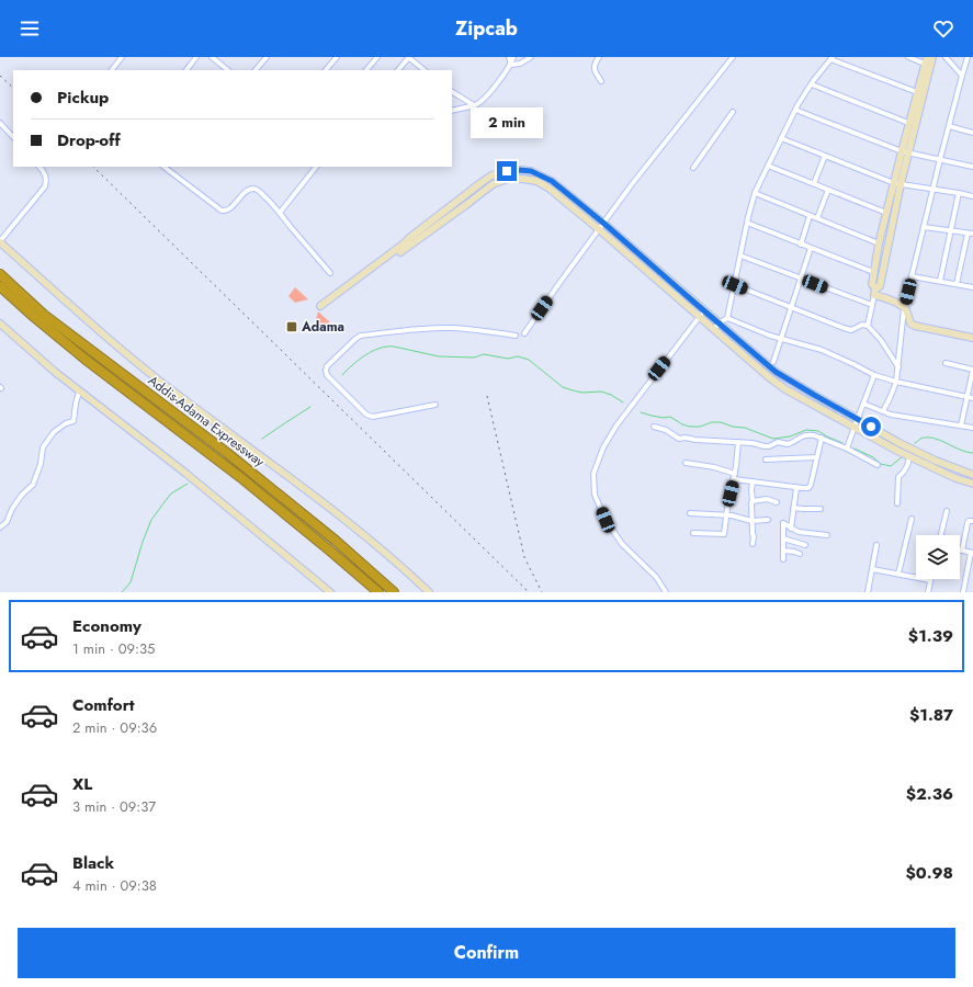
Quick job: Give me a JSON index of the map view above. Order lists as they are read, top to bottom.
{
  "streets": {
    "highway": ["Addis-Adama Expressway"]
  },
  "places": {
    "transit": ["Adama"]
  },
  "page": {
    "header": "Zipcab",
    "banner": ["Pickup", "Drop-off"],
    "bubble": "2 min",
    "list": [
      {
        "name": "Economy",
        "note": "1 min · 09:35",
        "value": "$1.39"
      },
      {
        "name": "Comfort",
        "note": "2 min · 09:36",
        "value": "$1.87"
      },
      {
        "name": "XL",
        "note": "3 min · 09:37",
        "value": "$2.36"
      },
      {
        "name": "Black",
        "note": "4 min · 09:38",
        "value": "$0.98"
      }
    ],
    "buttons": "Confirm"
  }
}
